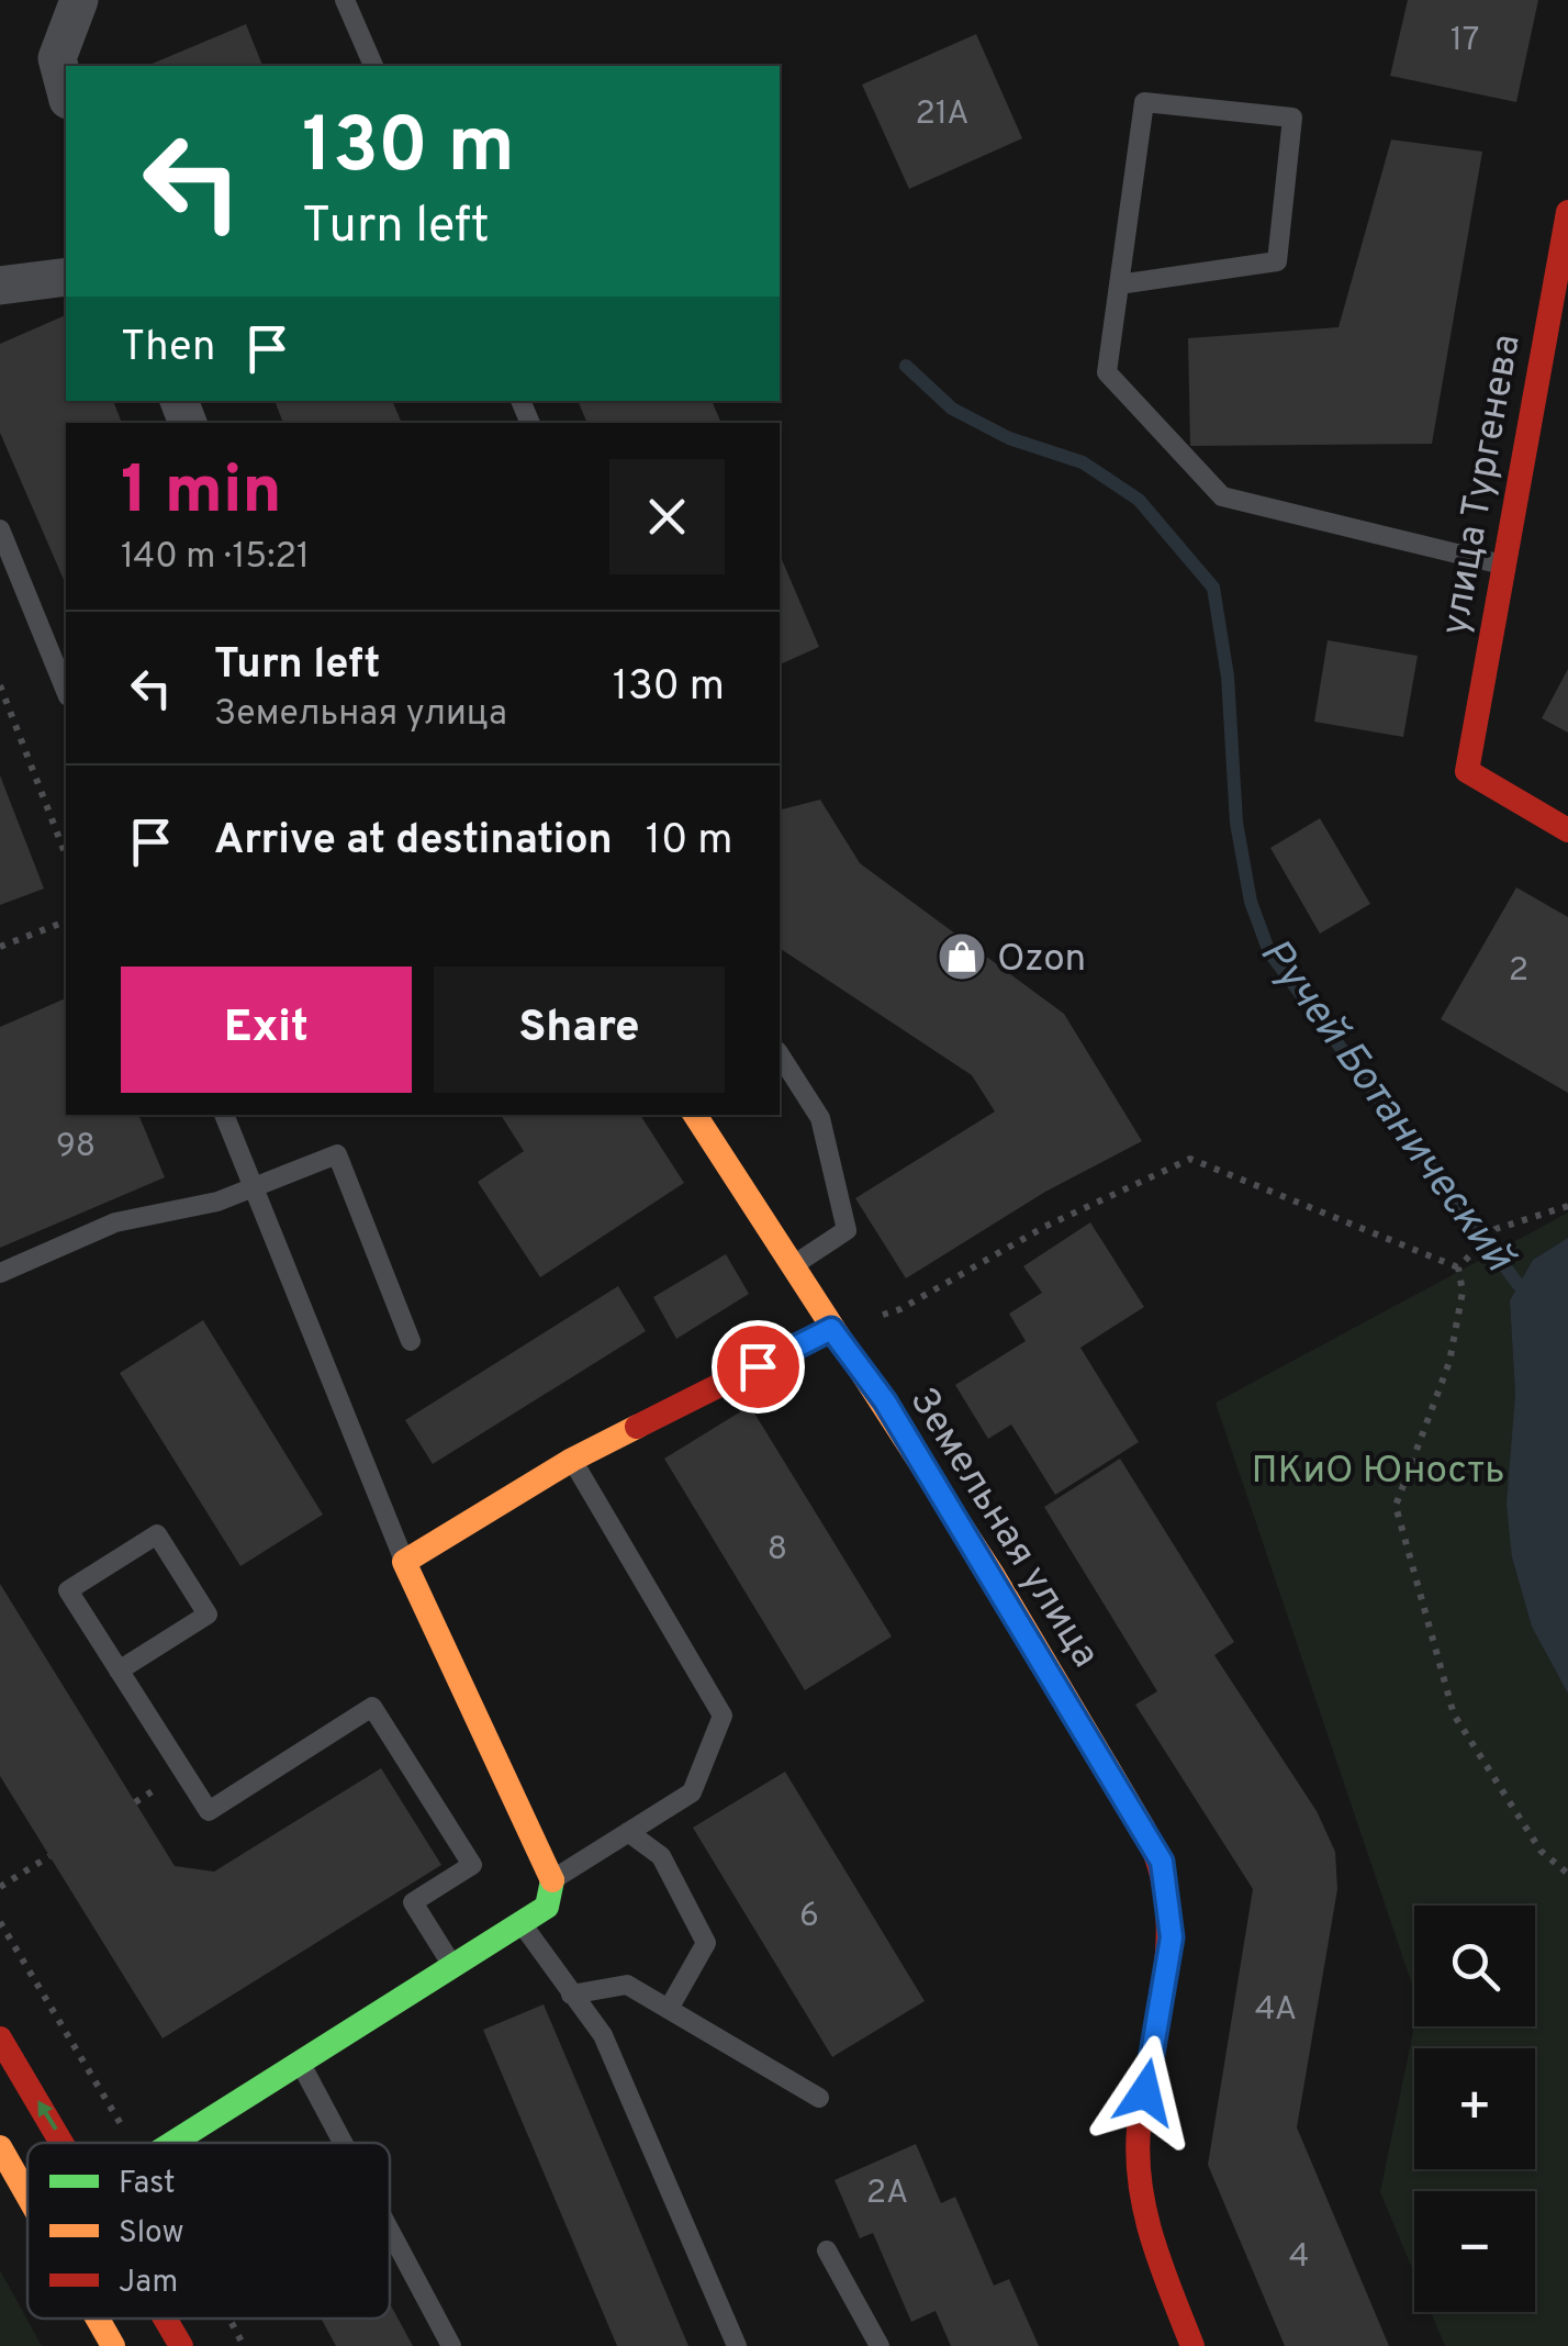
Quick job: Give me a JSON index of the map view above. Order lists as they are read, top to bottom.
{
  "streets": {
    "street": ["улица Тургенева", "Земельная улица"]
  },
  "water": ["Ручей Ботанический"],
  "parks": ["ПКиО Юность"],
  "places": {
    "shop": ["Ozon"]
  },
  "house_numbers": [
    "17",
    "21А",
    "2",
    "98",
    "8",
    "6",
    "4А",
    "2А",
    "4"
  ],
  "legend": ["Fast", "Slow", "Jam"],
  "page": {
    "turn": ["130 m", "Turn left"],
    "then": "Then",
    "heading": ["1 min", "140 m · 15:21"],
    "list": [
      {
        "name": "Turn left",
        "note": "Земельная улица",
        "value": "130 m"
      },
      {
        "name": "Arrive at destination",
        "value": "10 m"
      }
    ],
    "buttons": ["Exit", "Share"],
    "map_buttons": ["+", "−"]
  }
}
